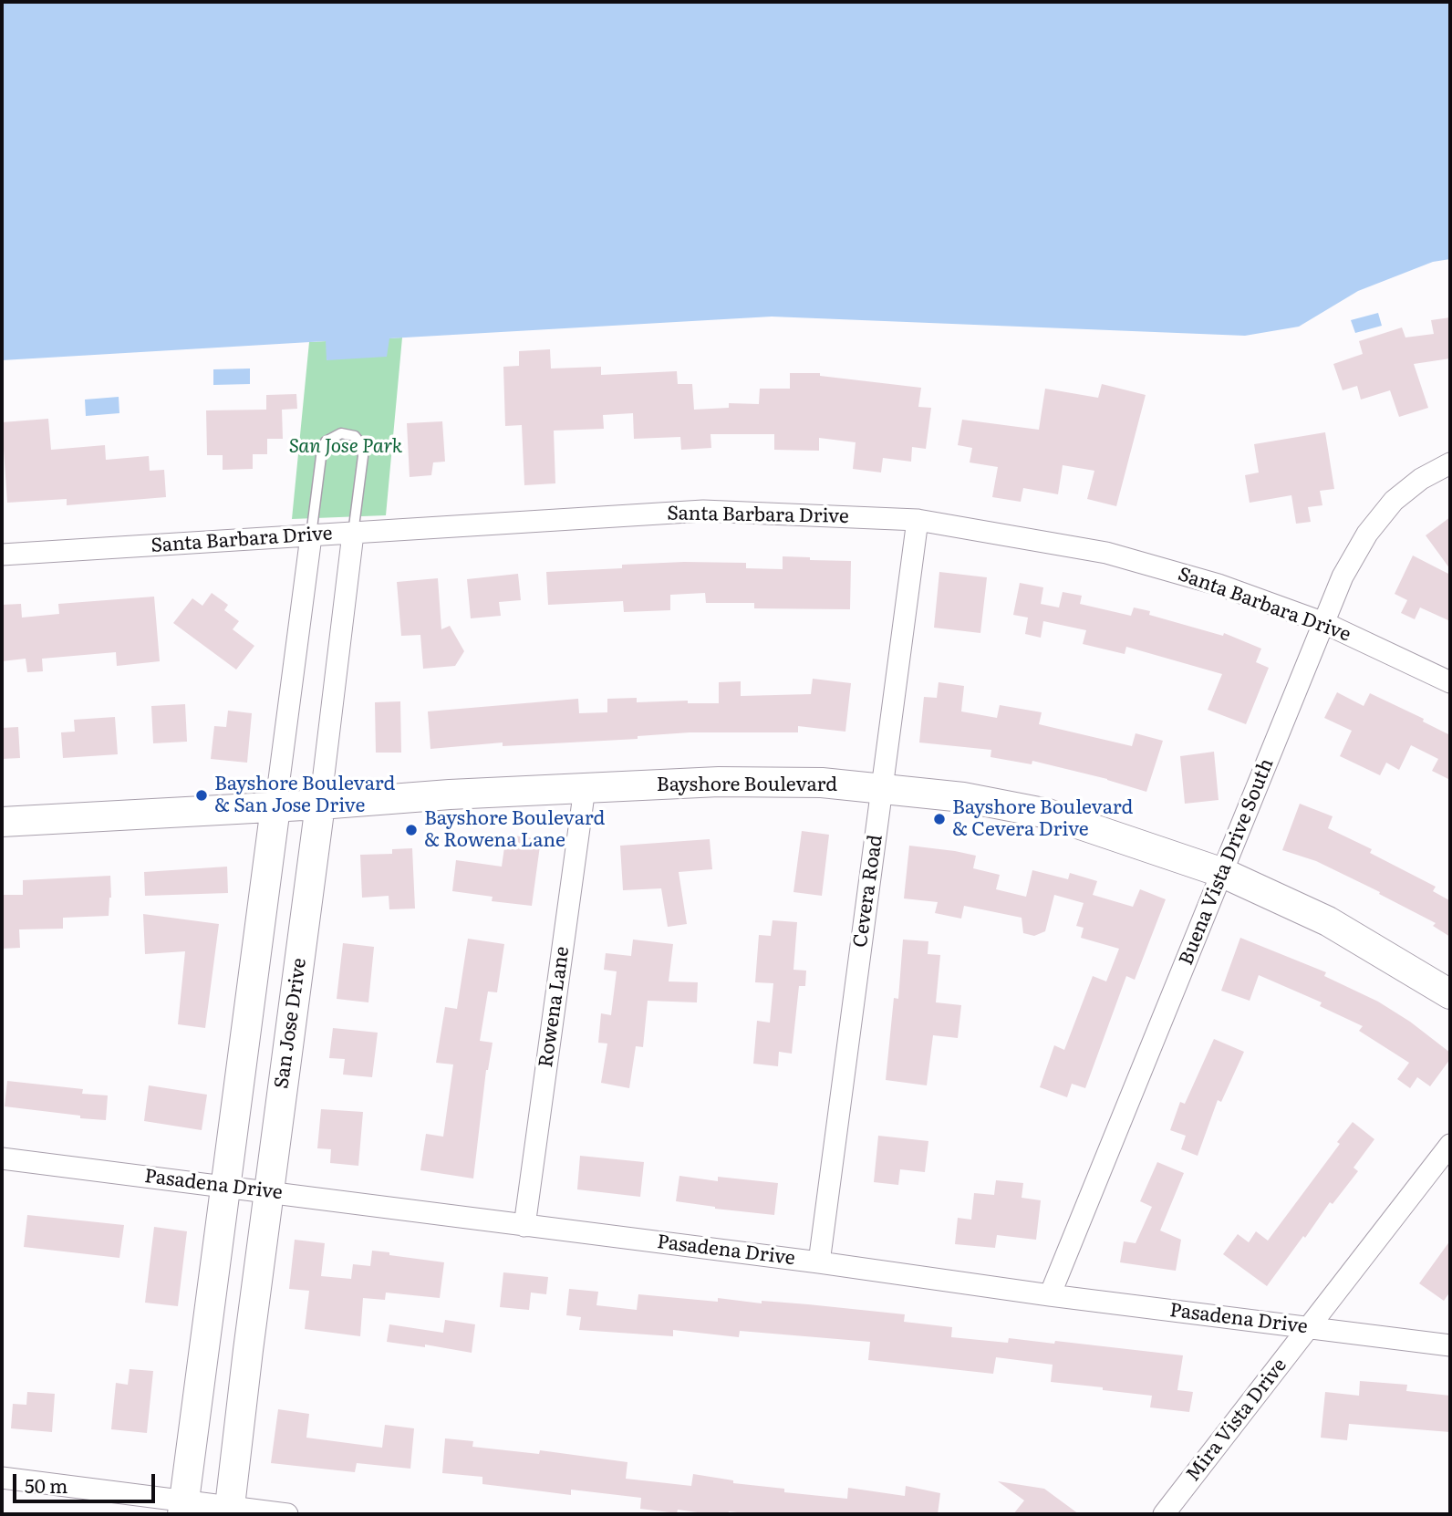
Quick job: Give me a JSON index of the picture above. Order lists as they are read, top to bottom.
{
  "streets": {
    "main road": ["Bayshore Boulevard", "San Jose Drive"],
    "street": [
      "Santa Barbara Drive",
      "Buena Vista Drive South",
      "Cevera Road",
      "Rowena Lane",
      "Pasadena Drive",
      "Mira Vista Drive"
    ]
  },
  "crossings": [
    ["Santa Barbara Drive", "Buena Vista Drive South"],
    ["Santa Barbara Drive", "Cevera Road"],
    ["Santa Barbara Drive", "San Jose Drive"],
    ["Bayshore Boulevard", "Buena Vista Drive South"],
    ["Bayshore Boulevard", "Cevera Road"],
    ["Bayshore Boulevard", "Rowena Lane"],
    ["Bayshore Boulevard", "San Jose Drive"],
    ["Buena Vista Drive South", "Pasadena Drive"],
    ["Cevera Road", "Pasadena Drive"],
    ["Rowena Lane", "Pasadena Drive"],
    ["San Jose Drive", "Pasadena Drive"],
    ["Pasadena Drive", "Mira Vista Drive"]
  ],
  "parks": ["San Jose Park"],
  "places": ["Bayshore Boulevard & San Jose Drive", "Bayshore Boulevard & Cevera Drive", "Bayshore Boulevard & Rowena Lane"],
  "scale_bar": "50 m"
}
